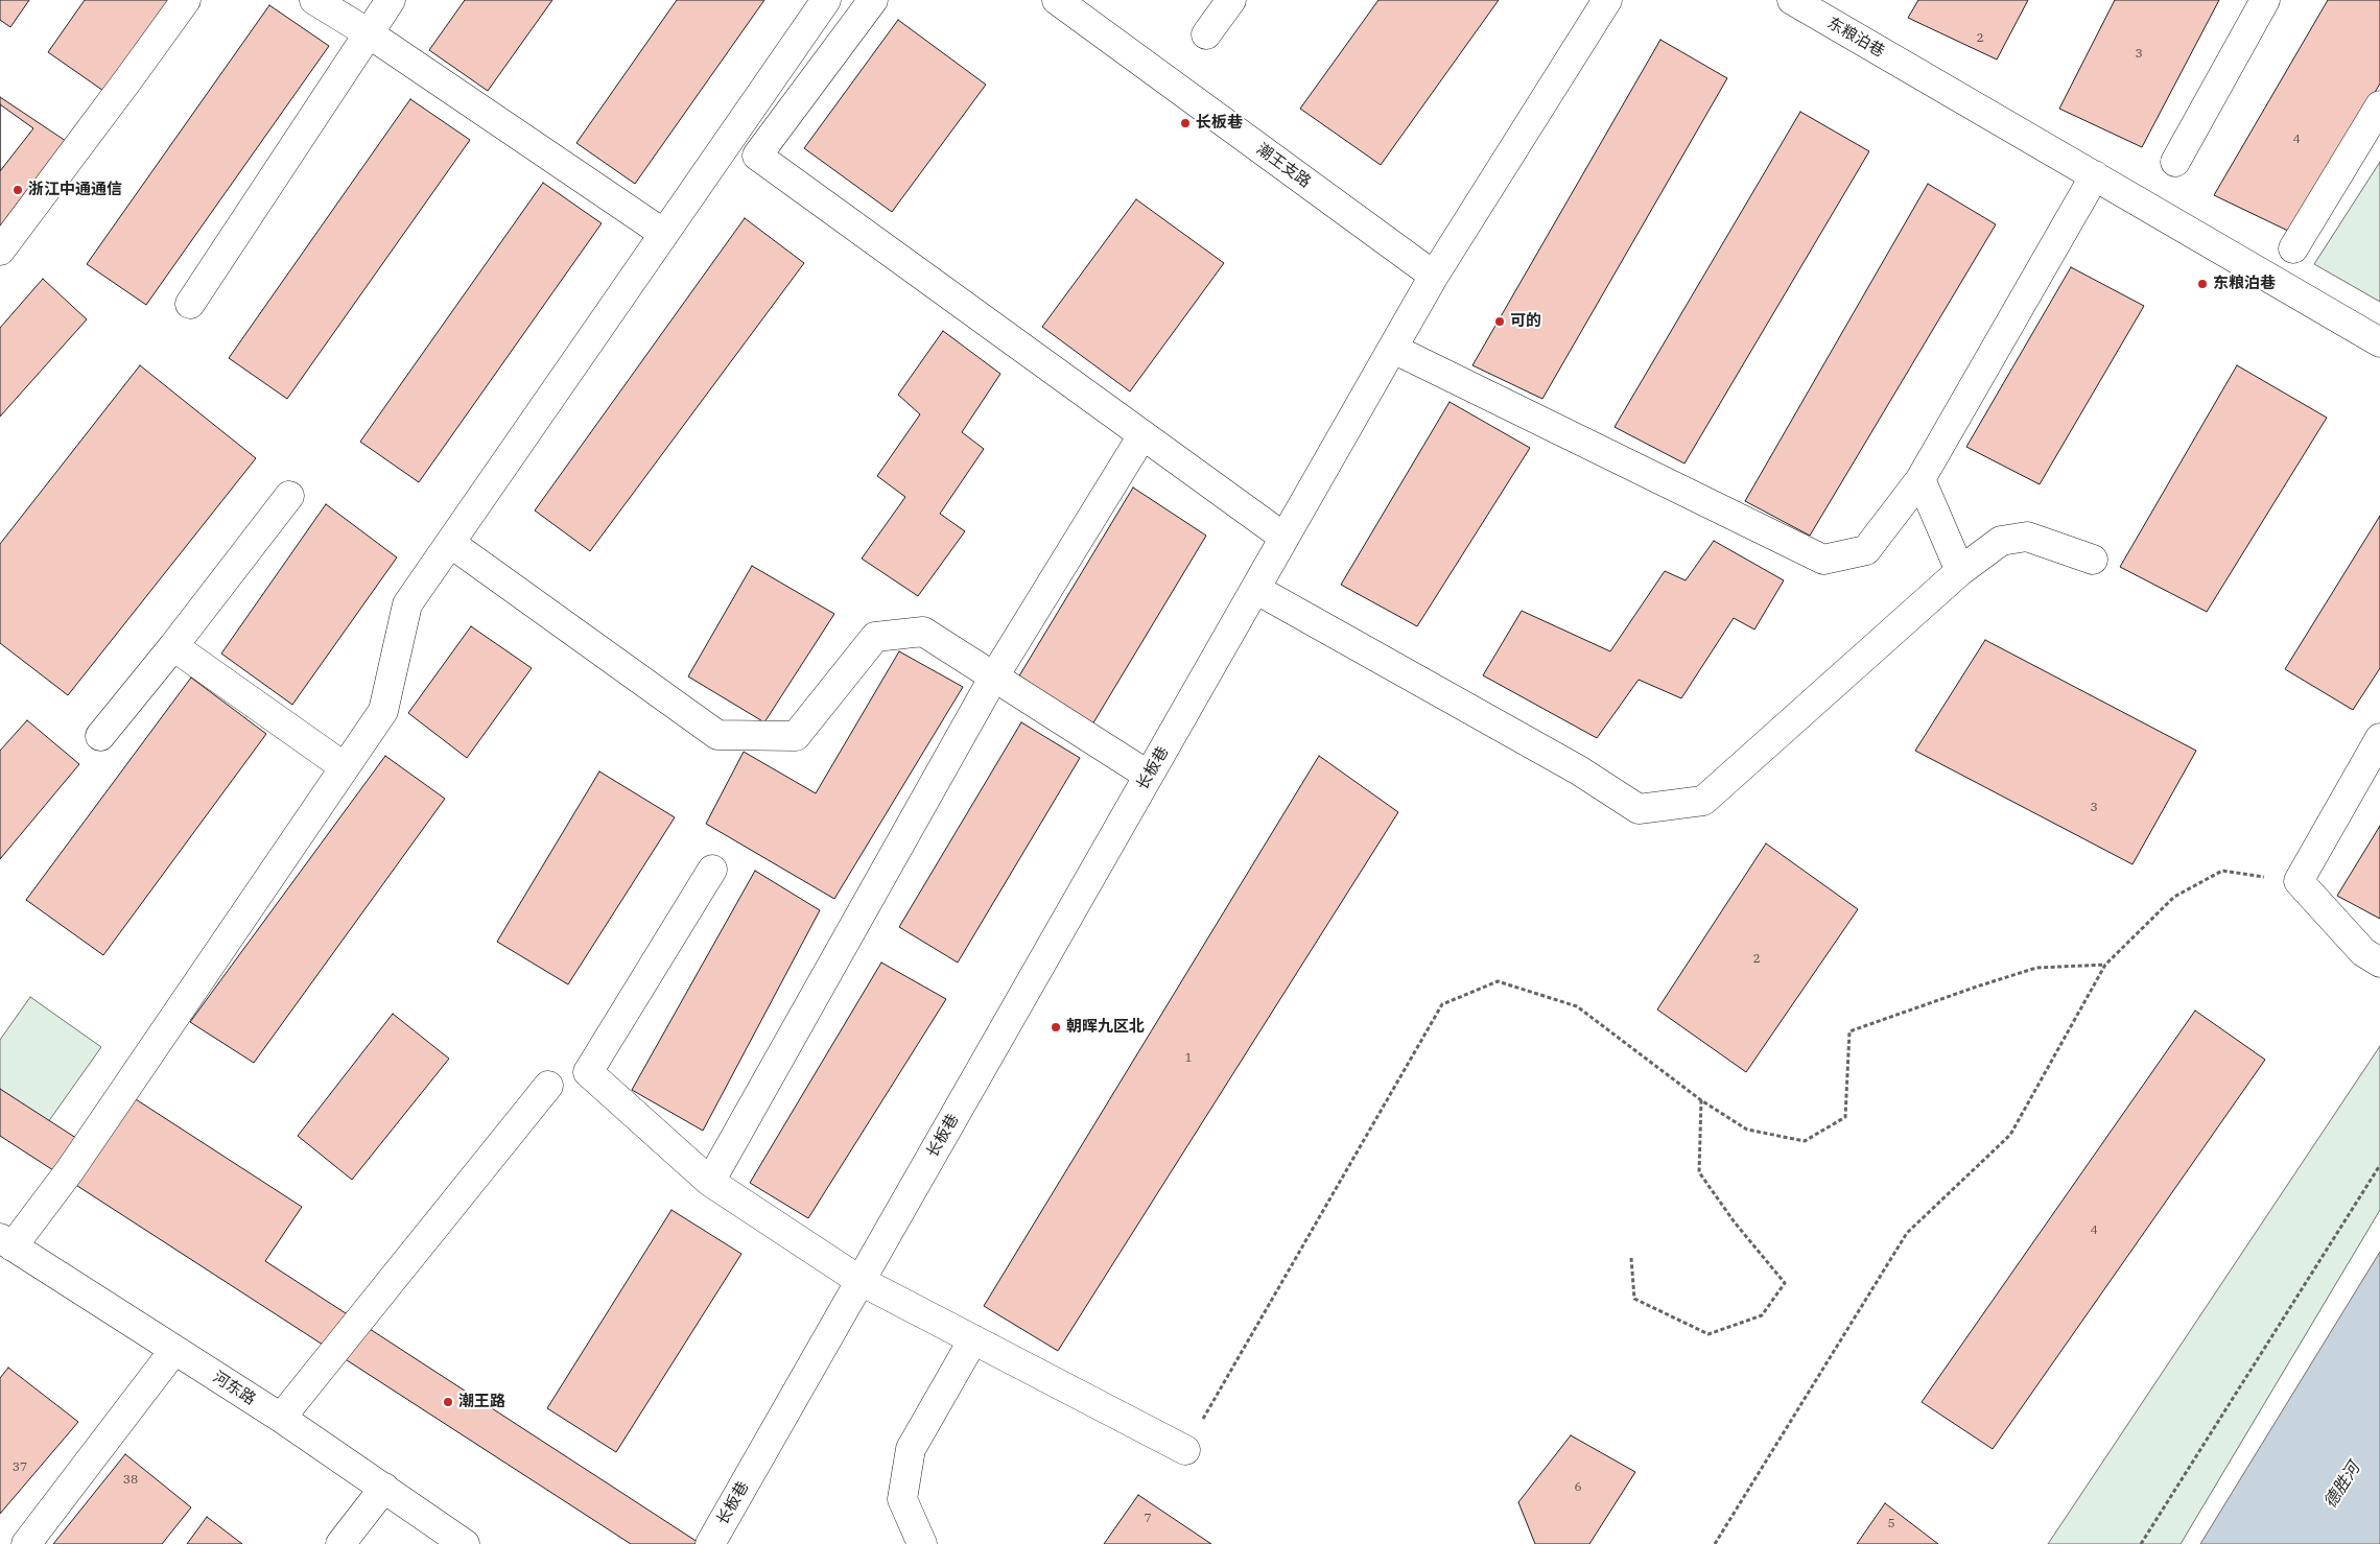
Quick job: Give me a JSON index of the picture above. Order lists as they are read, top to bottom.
{
  "streets": {
    "street": [
      "东粮泊巷",
      "潮王支路",
      "长板巷",
      "河东路"
    ]
  },
  "crossings": [
    ["潮王支路", "长板巷"]
  ],
  "water": ["德胜河"],
  "places": [
    "长板巷",
    "浙江中通通信",
    "东粮泊巷",
    "可的",
    "朝晖九区北",
    "潮王路"
  ],
  "house_numbers": [
    "2",
    "3",
    "4",
    "3",
    "2",
    "1",
    "4",
    "37",
    "38",
    "6",
    "7",
    "5"
  ]
}
